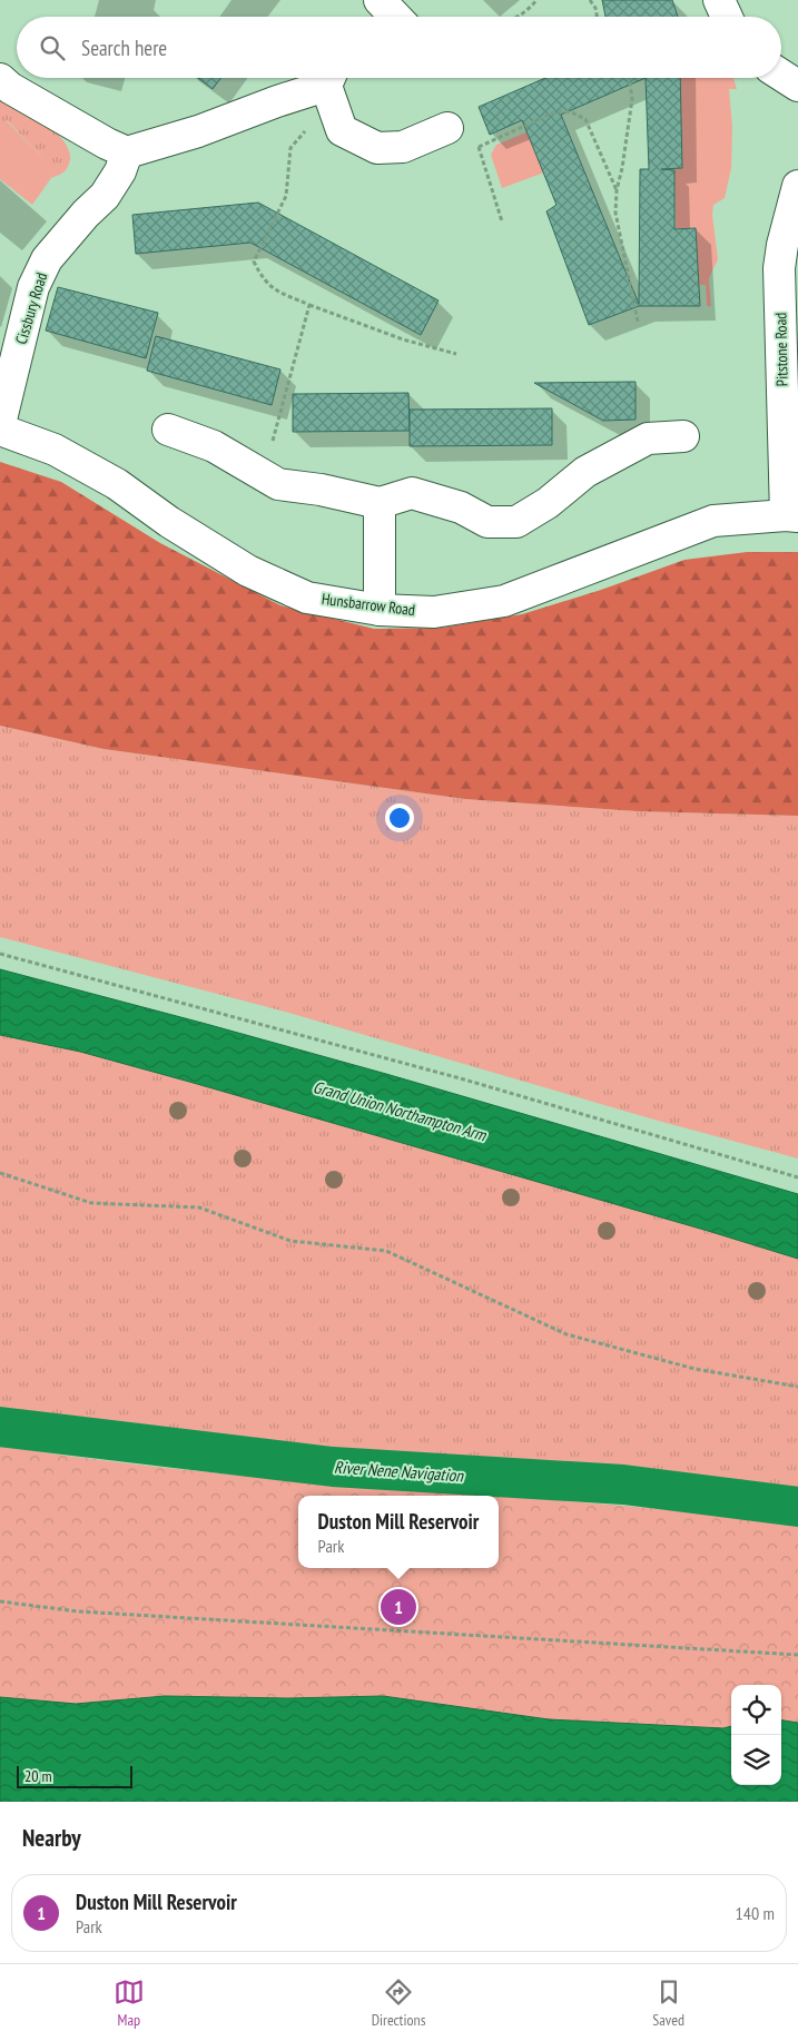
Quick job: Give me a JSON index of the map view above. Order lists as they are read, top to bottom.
{
  "streets": {
    "street": ["Cissbury Road", "Pitstone Road", "Hunsbarrow Road"]
  },
  "crossings": [
    ["Pitstone Road", "Hunsbarrow Road"]
  ],
  "water": ["Grand Union Northampton Arm", "River Nene Navigation"],
  "scale_bar": "20 m",
  "page": {
    "search": "Search here",
    "popup": ["Duston Mill Reservoir", "Park"],
    "pins": "1",
    "scale": "20 m",
    "heading": "Nearby",
    "list": [
      {
        "mark": "1",
        "name": "Duston Mill Reservoir",
        "note": "Park",
        "value": "140 m"
      }
    ],
    "nav": ["Map", "Directions", "Saved"]
  }
}
